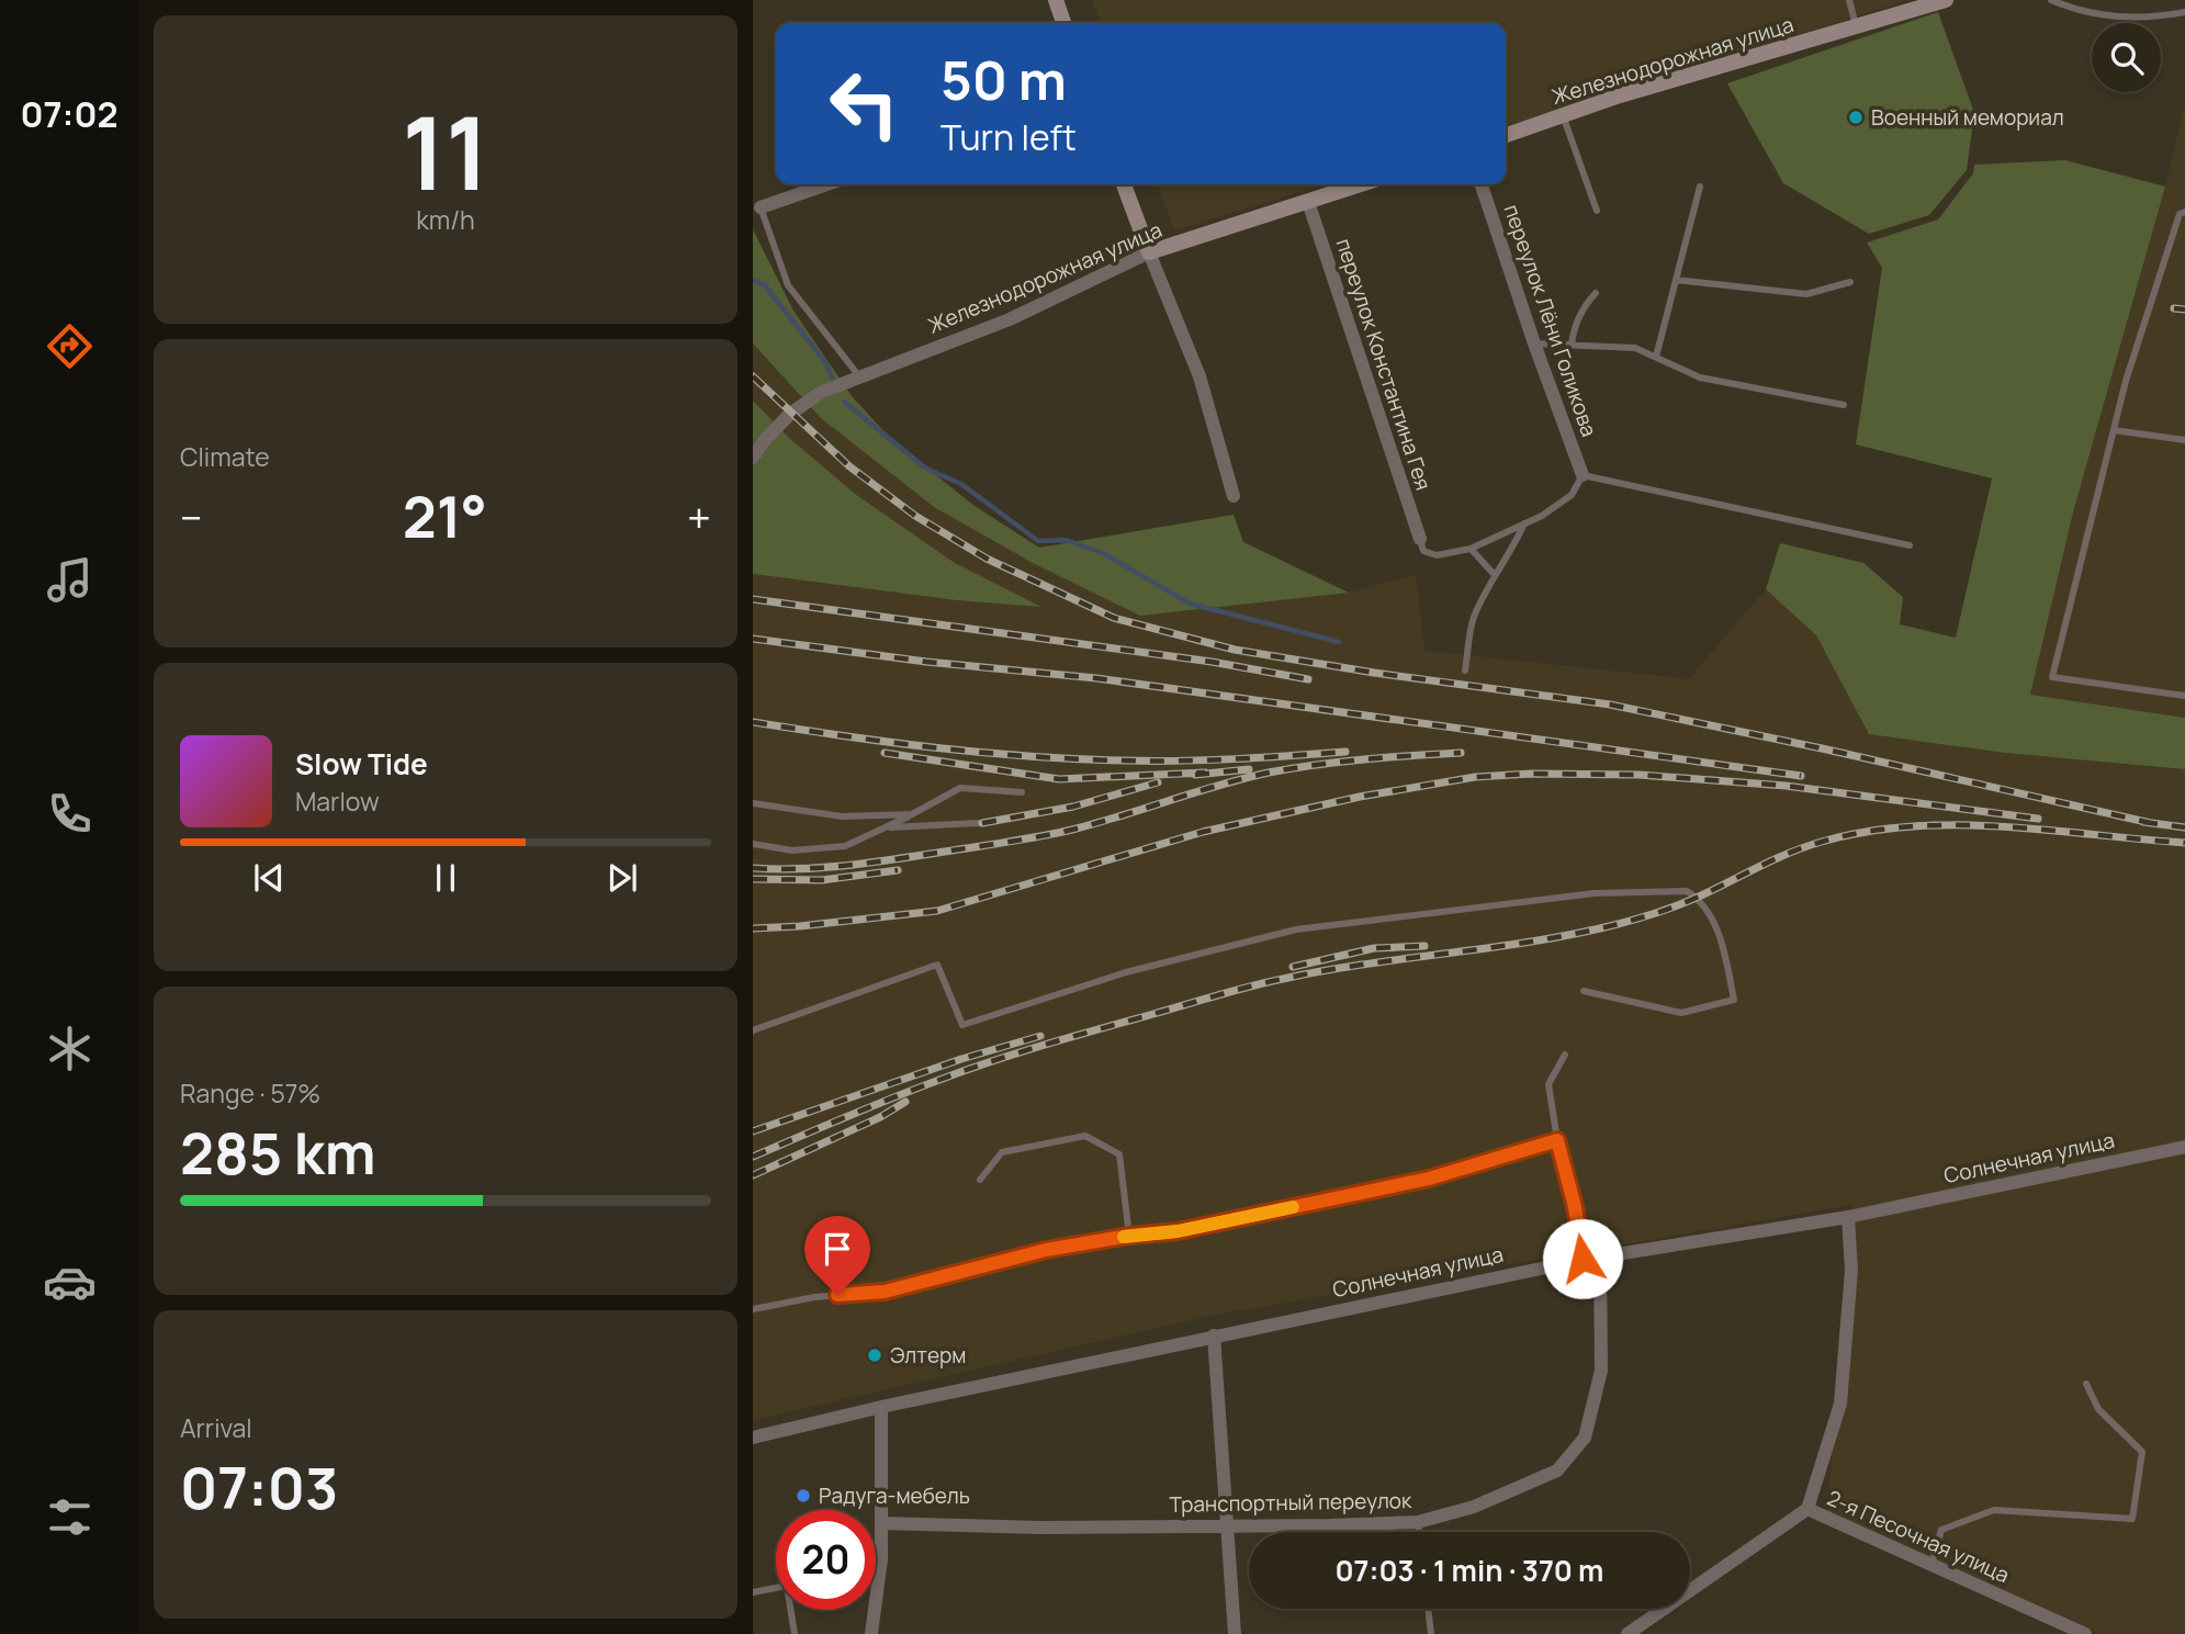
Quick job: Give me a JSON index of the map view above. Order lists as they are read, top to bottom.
{
  "streets": {
    "street": [
      "Железнодорожная улица",
      "переулок Лёни Голикова",
      "переулок Константина Гея",
      "Солнечная улица",
      "Транспортный переулок",
      "2-я Песочная улица"
    ]
  },
  "crossings": [
    ["Железнодорожная улица", "переулок Константина Гея"],
    ["Солнечная улица", "Транспортный переулок"]
  ],
  "places": ["Военный мемориал", "Элтерм", "Радуга-мебель"],
  "page": {
    "tabs": "07:02",
    "tile": [
      ["11", "km/h"],
      "Climate",
      ["Range · 57%", "285 km"],
      ["Arrival", "07:03"]
    ],
    "turn": ["50 m", "Turn left"],
    "heat": ["−", "21°", "+"],
    "song": ["Slow Tide", "Marlow"],
    "limit": "20",
    "trip": "07:03 · 1 min · 370 m"
  }
}
